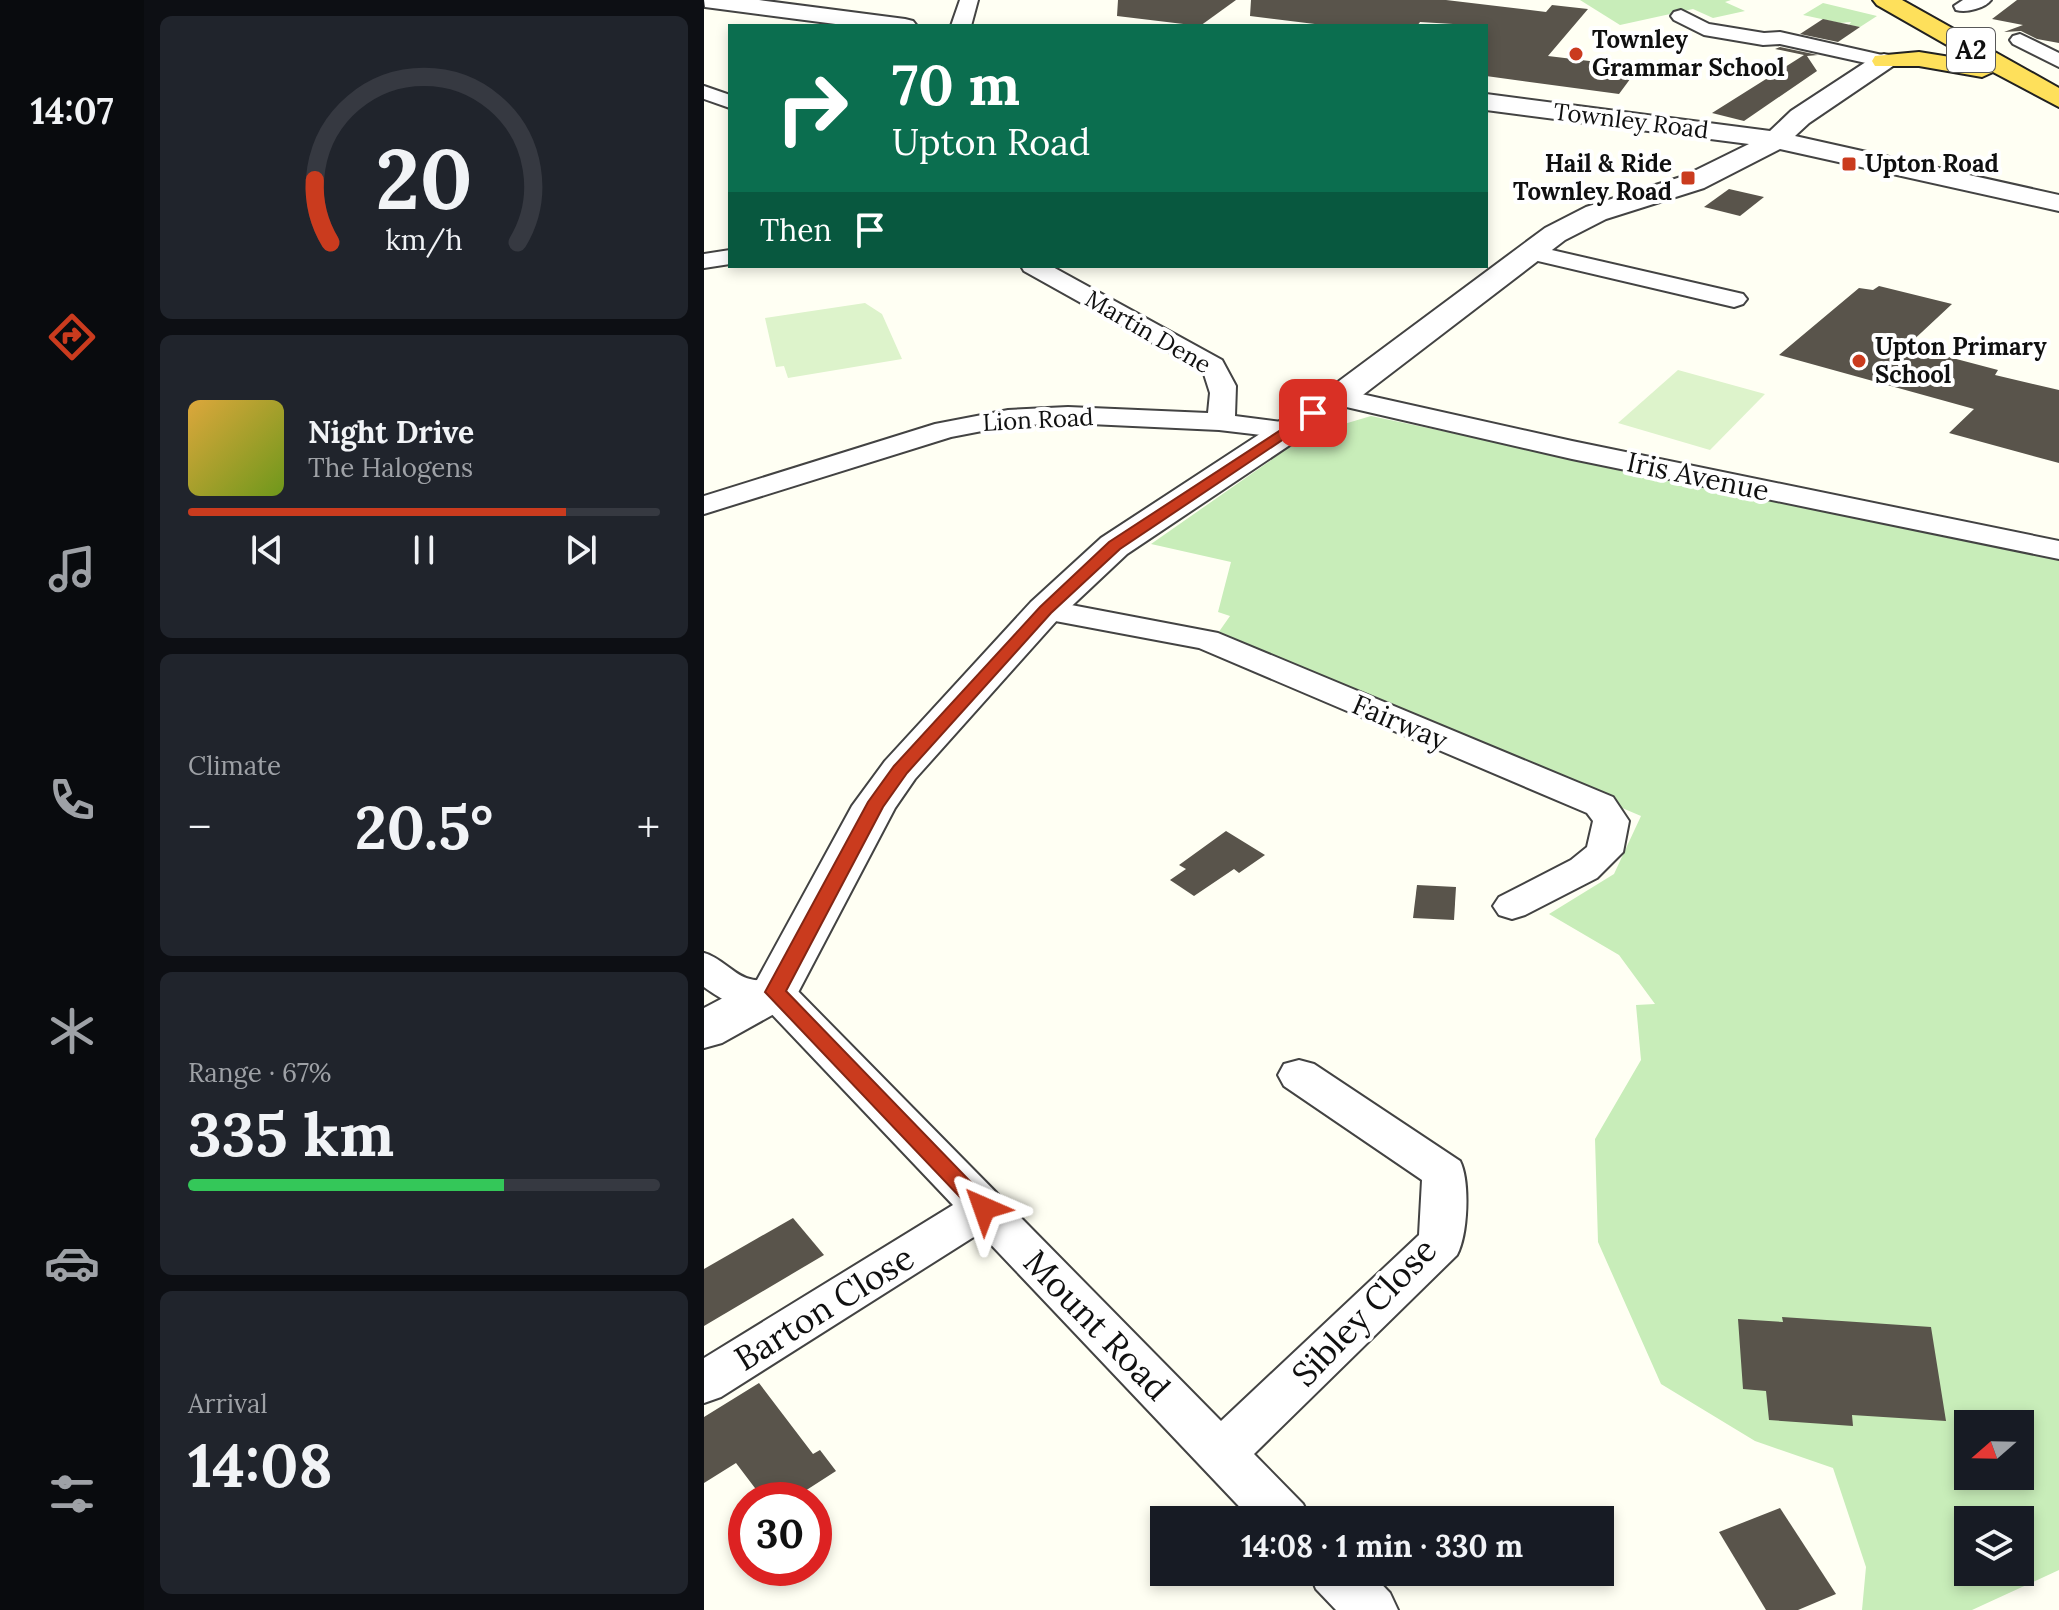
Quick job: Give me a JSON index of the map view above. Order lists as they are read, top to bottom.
{
  "streets": {
    "highway": ["A2"],
    "street": [
      "Townley Road",
      "Martin Dene",
      "Lion Road",
      "Iris Avenue",
      "Fairway",
      "Barton Close",
      "Sibley Close",
      "Mount Road"
    ]
  },
  "crossings": [
    ["Martin Dene", "Lion Road"],
    ["Barton Close", "Mount Road"],
    ["Sibley Close", "Mount Road"]
  ],
  "places": {
    "other": ["Townley Grammar School", "Upton Primary School"],
    "transit": ["Upton Road", "Hail & Ride Townley Road"]
  },
  "north": "left",
  "page": {
    "tabs": "14:07",
    "turn": ["70 m", "Upton Road"],
    "then": "Then",
    "song": ["Night Drive", "The Halogens"],
    "tile": [
      "Climate",
      ["Range · 67%", "335 km"],
      ["Arrival", "14:08"]
    ],
    "heat": ["−", "20.5°", "+"],
    "limit": "30",
    "trip": "14:08 · 1 min · 330 m",
    "gauge": ["20", "km/h"]
  }
}
